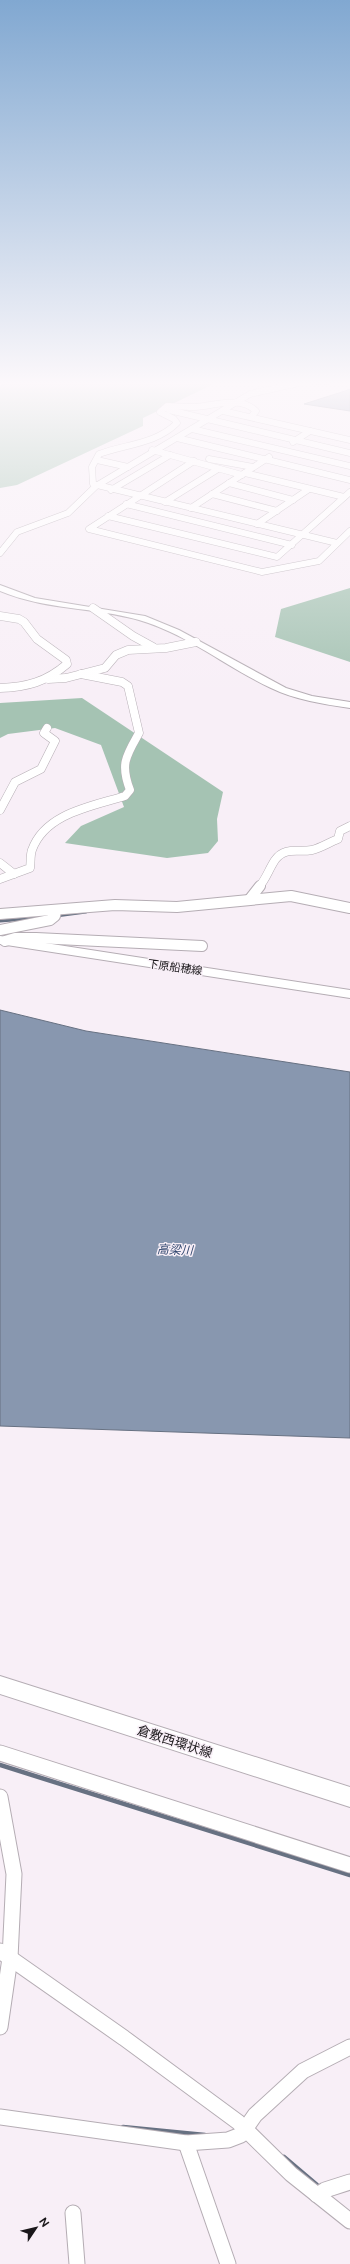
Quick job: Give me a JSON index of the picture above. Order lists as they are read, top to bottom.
{
  "streets": {
    "main road": ["下原船穂線", "倉敷西環状線"]
  },
  "water": ["高梁川"],
  "north": "top right"
}
